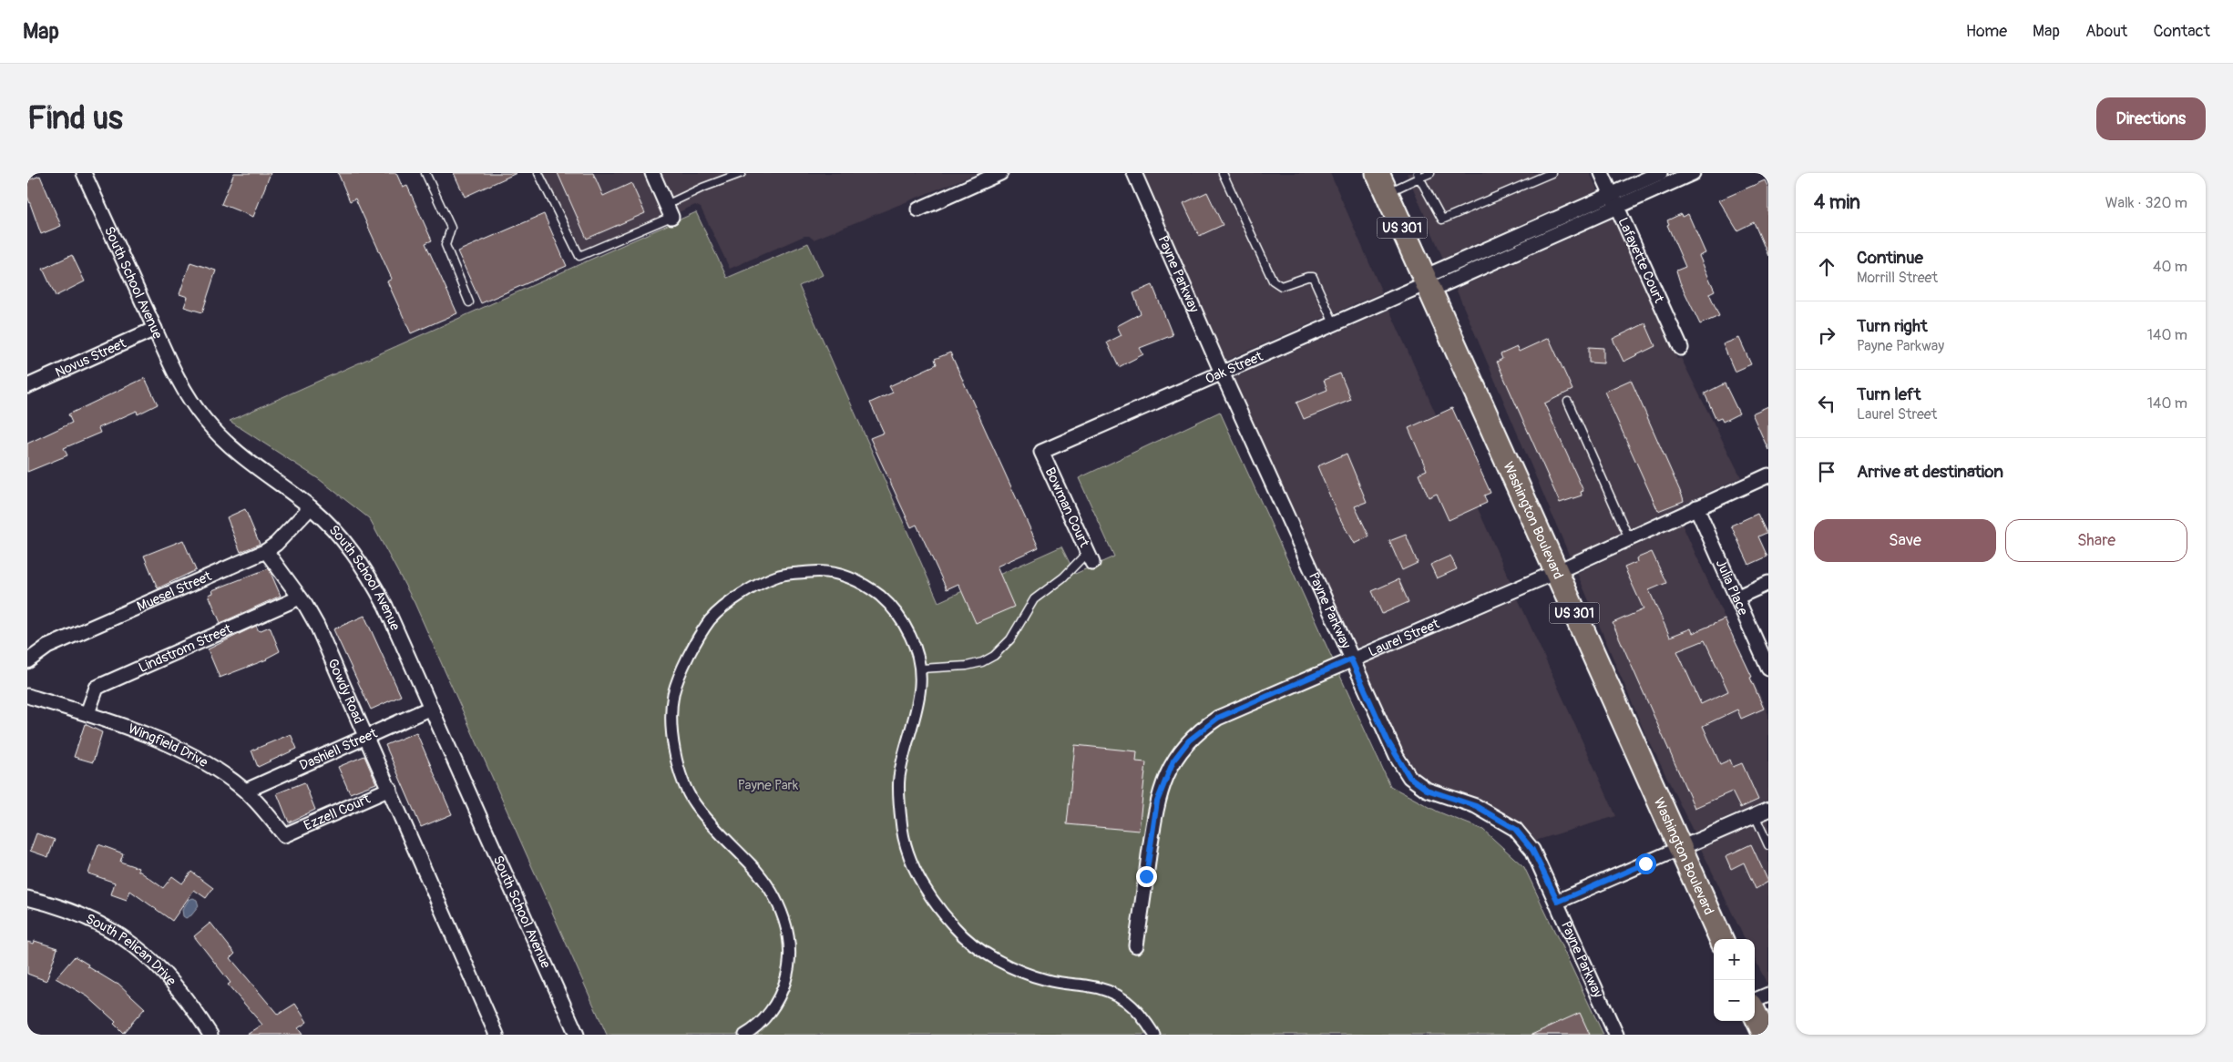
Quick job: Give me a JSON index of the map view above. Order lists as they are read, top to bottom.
{
  "streets": {
    "main road": ["US 301", "Washington Boulevard"],
    "street": [
      "Lafayette Court",
      "Payne Parkway",
      "South School Avenue",
      "Novus Street",
      "Oak Street",
      "Bowman Court",
      "Julia Place",
      "Muesel Street",
      "Laurel Street",
      "Lindstrom Street",
      "Gowdy Road",
      "Wingfield Drive",
      "Dashiell Street",
      "Ezzell Court",
      "South Pelican Drive"
    ]
  },
  "crossings": [
    ["Lafayette Court", "Oak Street"],
    ["Payne Parkway", "Oak Street"],
    ["Payne Parkway", "Laurel Street"],
    ["South School Avenue", "Novus Street"],
    ["South School Avenue", "Muesel Street"],
    ["South School Avenue", "Dashiell Street"],
    ["Oak Street", "Bowman Court"],
    ["Oak Street", "Washington Boulevard"],
    ["Washington Boulevard", "Laurel Street"],
    ["Julia Place", "Laurel Street"],
    ["Muesel Street", "Gowdy Road"],
    ["Lindstrom Street", "Gowdy Road"],
    ["Lindstrom Street", "Wingfield Drive"],
    ["Gowdy Road", "Dashiell Street"],
    ["Gowdy Road", "Ezzell Court"],
    ["Wingfield Drive", "Dashiell Street"],
    ["Wingfield Drive", "Ezzell Court"]
  ],
  "parks": ["Payne Park"],
  "page": {
    "header": "Map",
    "nav": [
      "Home",
      "Map",
      "About",
      "Contact"
    ],
    "buttons": [
      "Directions",
      ["Save", "Share"]
    ],
    "title": "Find us",
    "heading": ["4 min", "Walk · 320 m"],
    "list": [
      ["Continue", "Morrill Street", "40 m"],
      ["Turn right", "Payne Parkway", "140 m"],
      ["Turn left", "Laurel Street", "140 m"],
      "Arrive at destination"
    ],
    "map_buttons": ["+", "−"]
  }
}
